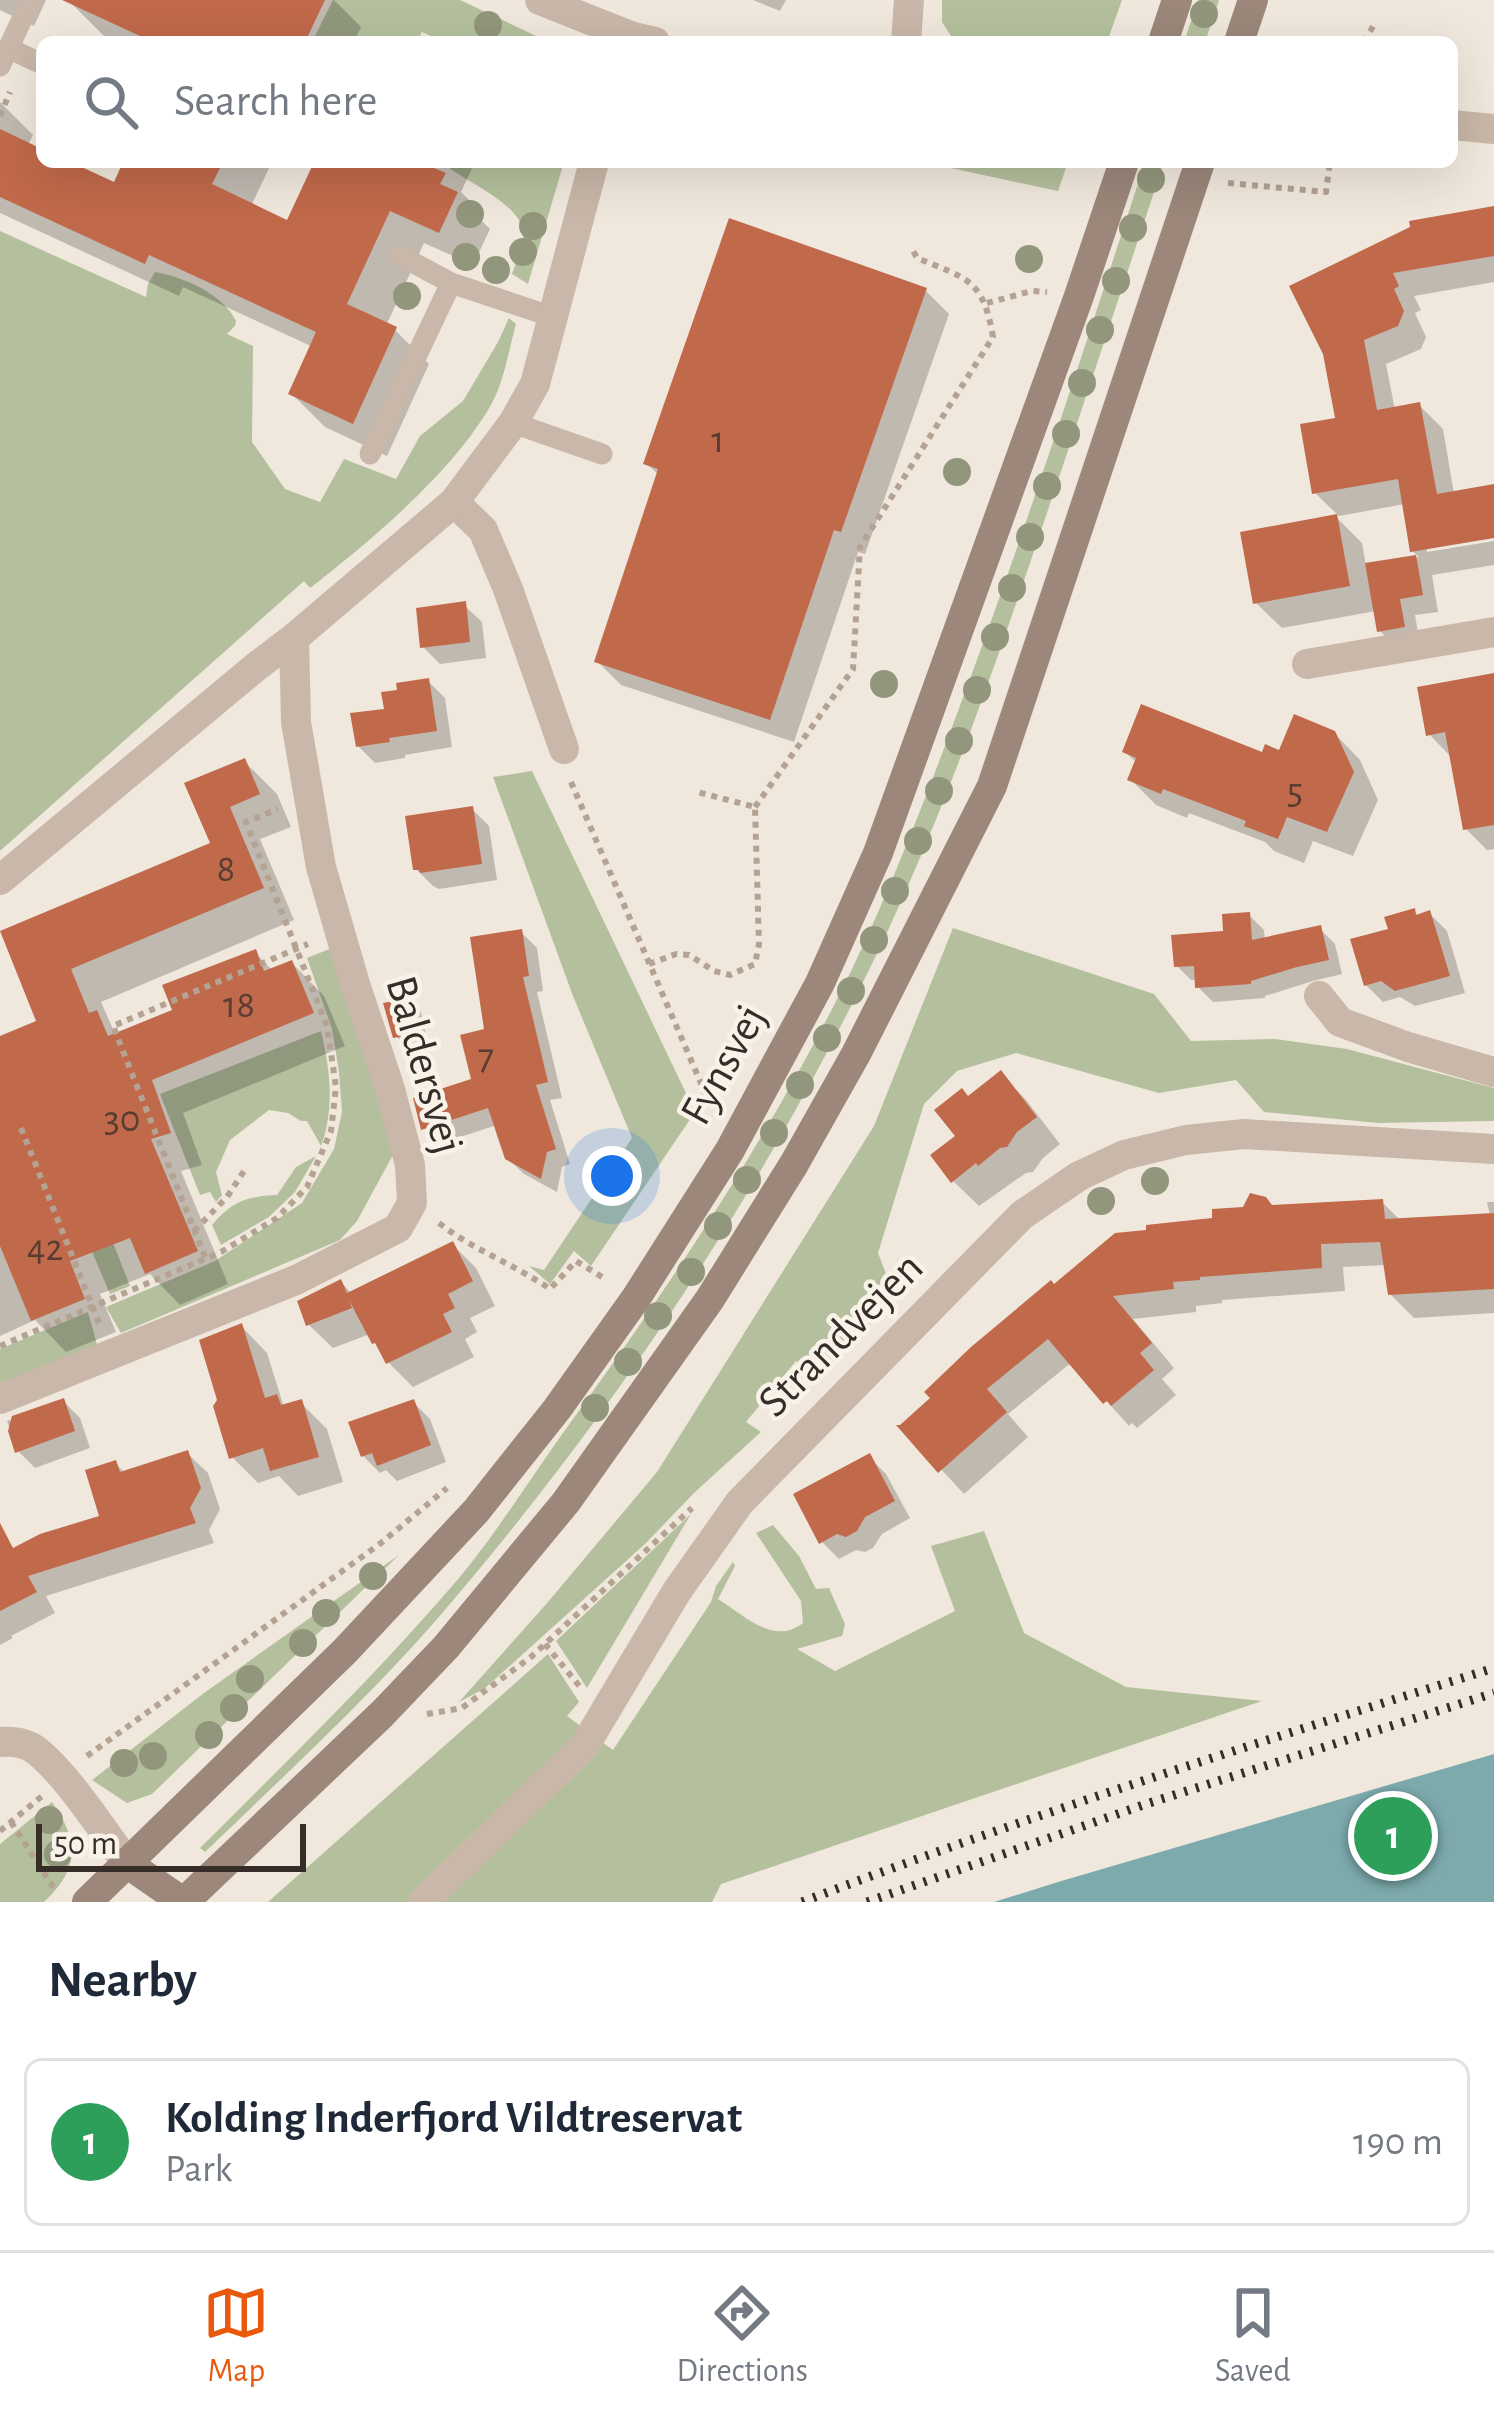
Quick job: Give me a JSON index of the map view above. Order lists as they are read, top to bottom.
{
  "streets": {
    "main road": ["Fynsvej"],
    "street": ["Baldersvej", "Strandvejen"]
  },
  "house_numbers": [
    "1",
    "5",
    "8",
    "18",
    "7",
    "30",
    "42"
  ],
  "scale_bar": "50 m",
  "page": {
    "search": "Search here",
    "pins": "1",
    "scale": "50 m",
    "heading": "Nearby",
    "list": [
      {
        "mark": "1",
        "name": "Kolding Inderfjord Vildtreservat",
        "note": "Park",
        "value": "190 m"
      }
    ],
    "nav": ["Map", "Directions", "Saved"]
  }
}
